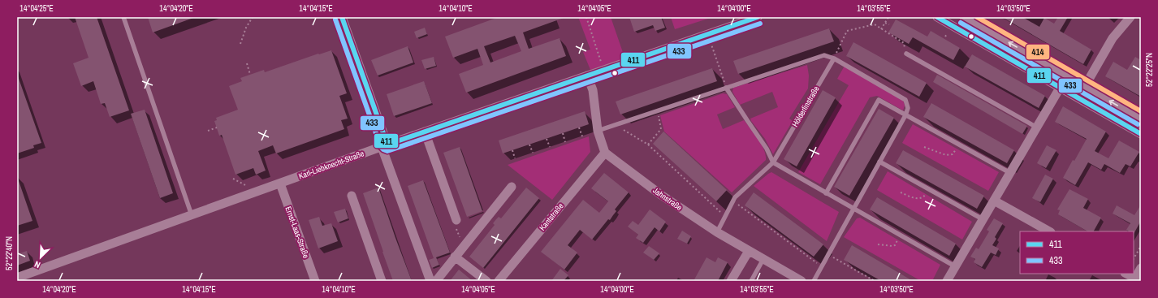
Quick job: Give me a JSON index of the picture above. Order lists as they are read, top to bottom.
{
  "streets": {
    "street": [
      "Karl-Liebknecht-Straße",
      "Jahnstraße",
      "Kantstraße",
      "Ernst-Laas-Straße"
    ],
    "lane": ["Hölderlinstraße"]
  },
  "crossings": [
    ["Hölderlinstraße", "Jahnstraße"],
    ["Karl-Liebknecht-Straße", "Ernst-Laas-Straße"],
    ["Jahnstraße", "Kantstraße"]
  ],
  "lines": ["transit line 411", "transit line 414", "transit line 433"],
  "legend": ["411", "433"],
  "north": "bottom left",
  "coordinates": [
    "14°04'25\"E",
    "14°04'20\"E",
    "14°04'15\"E",
    "14°04'10\"E",
    "14°04'05\"E",
    "14°04'00\"E",
    "14°03'55\"E",
    "14°03'50\"E",
    "52°22'25\"N",
    "52°22'40\"N"
  ]
}
